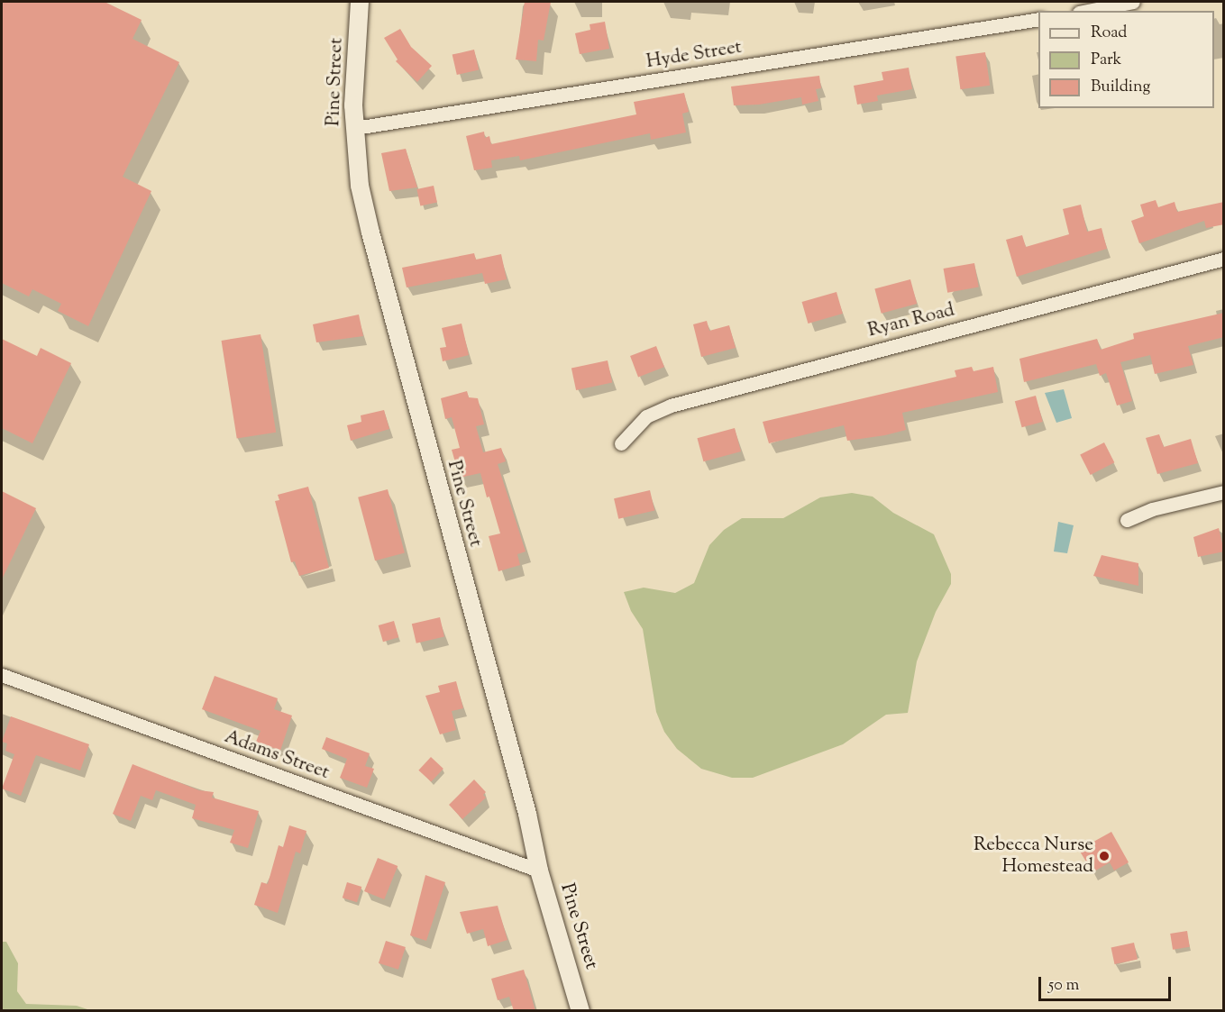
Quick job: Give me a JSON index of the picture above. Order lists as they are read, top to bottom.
{
  "streets": {
    "street": [
      "Hyde Street",
      "Pine Street",
      "Ryan Road",
      "Adams Street"
    ]
  },
  "crossings": [
    ["Hyde Street", "Pine Street"],
    ["Pine Street", "Adams Street"]
  ],
  "places": ["Rebecca Nurse Homestead"],
  "legend": ["Road", "Park", "Building"],
  "scale_bar": "50 m"
}
